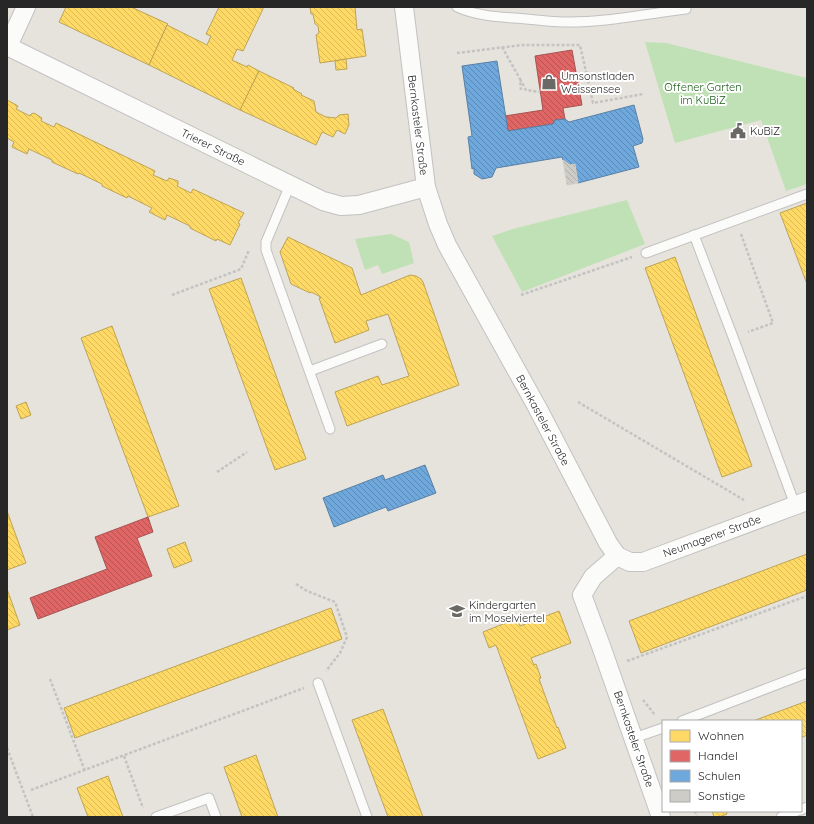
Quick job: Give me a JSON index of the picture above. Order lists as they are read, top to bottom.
{
  "streets": {
    "street": ["Bernkasteler Straße", "Trierer Straße", "Neumagener Straße"]
  },
  "crossings": [
    ["Bernkasteler Straße", "Trierer Straße"],
    ["Bernkasteler Straße", "Neumagener Straße"]
  ],
  "parks": ["Offener Garten im KuBiZ"],
  "places": {
    "shop": ["Umsonstladen Weissensee"],
    "public building": ["KuBiZ"],
    "school or university": ["Kindergarten im Moselviertel"]
  },
  "legend": [
    "Wohnen",
    "Handel",
    "Schulen",
    "Sonstige"
  ]
}
